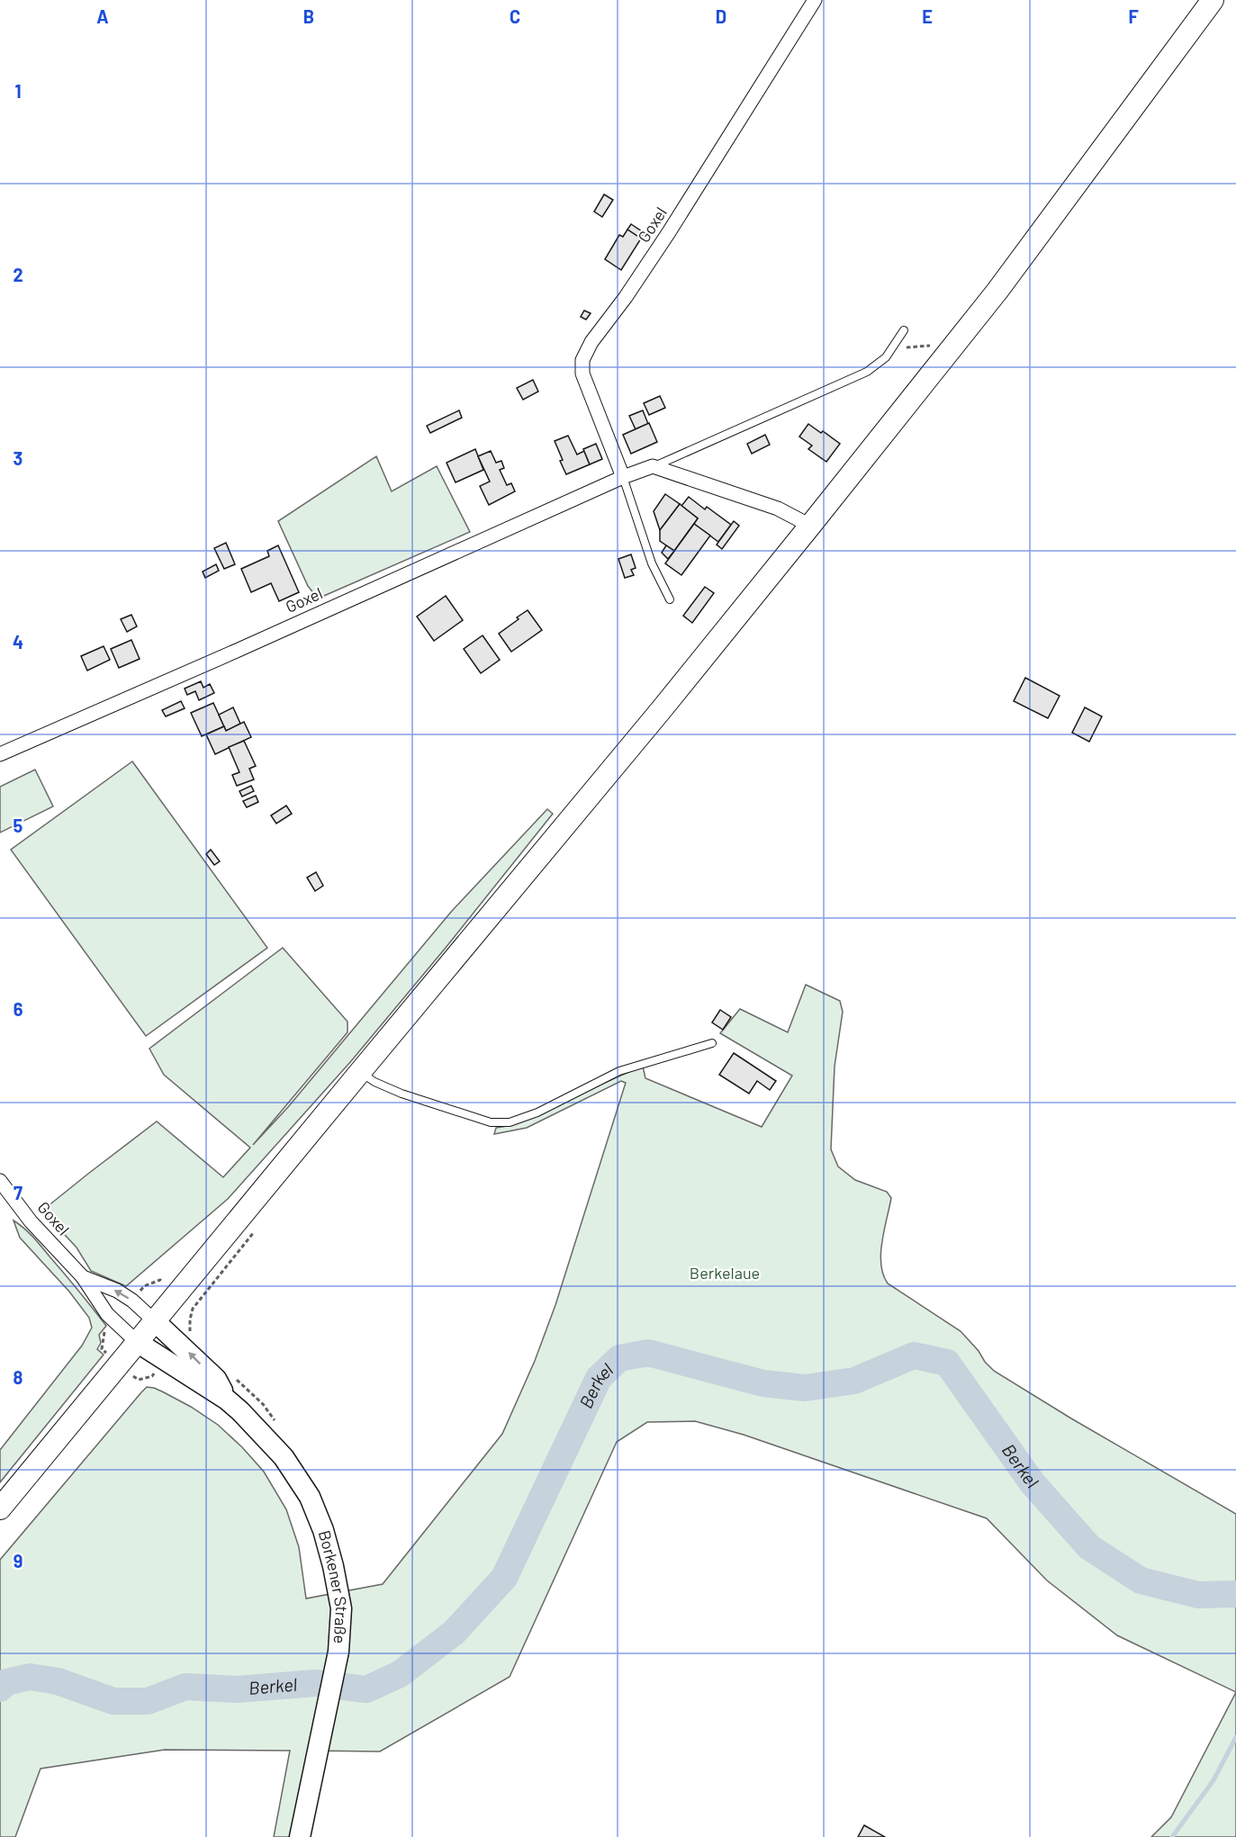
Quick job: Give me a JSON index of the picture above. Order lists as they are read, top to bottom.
{
  "streets": {
    "street": ["Goxel", "Borkener Straße"]
  },
  "crossings": [
    ["Goxel", "Borkener Straße"]
  ],
  "water": ["Berkel"],
  "parks": ["Berkelaue"],
  "grid": {
    "columns": [
      "A",
      "B",
      "C",
      "D",
      "E",
      "F"
    ],
    "rows": [
      "1",
      "2",
      "3",
      "4",
      "5",
      "6",
      "7",
      "8",
      "9"
    ]
  }
}
